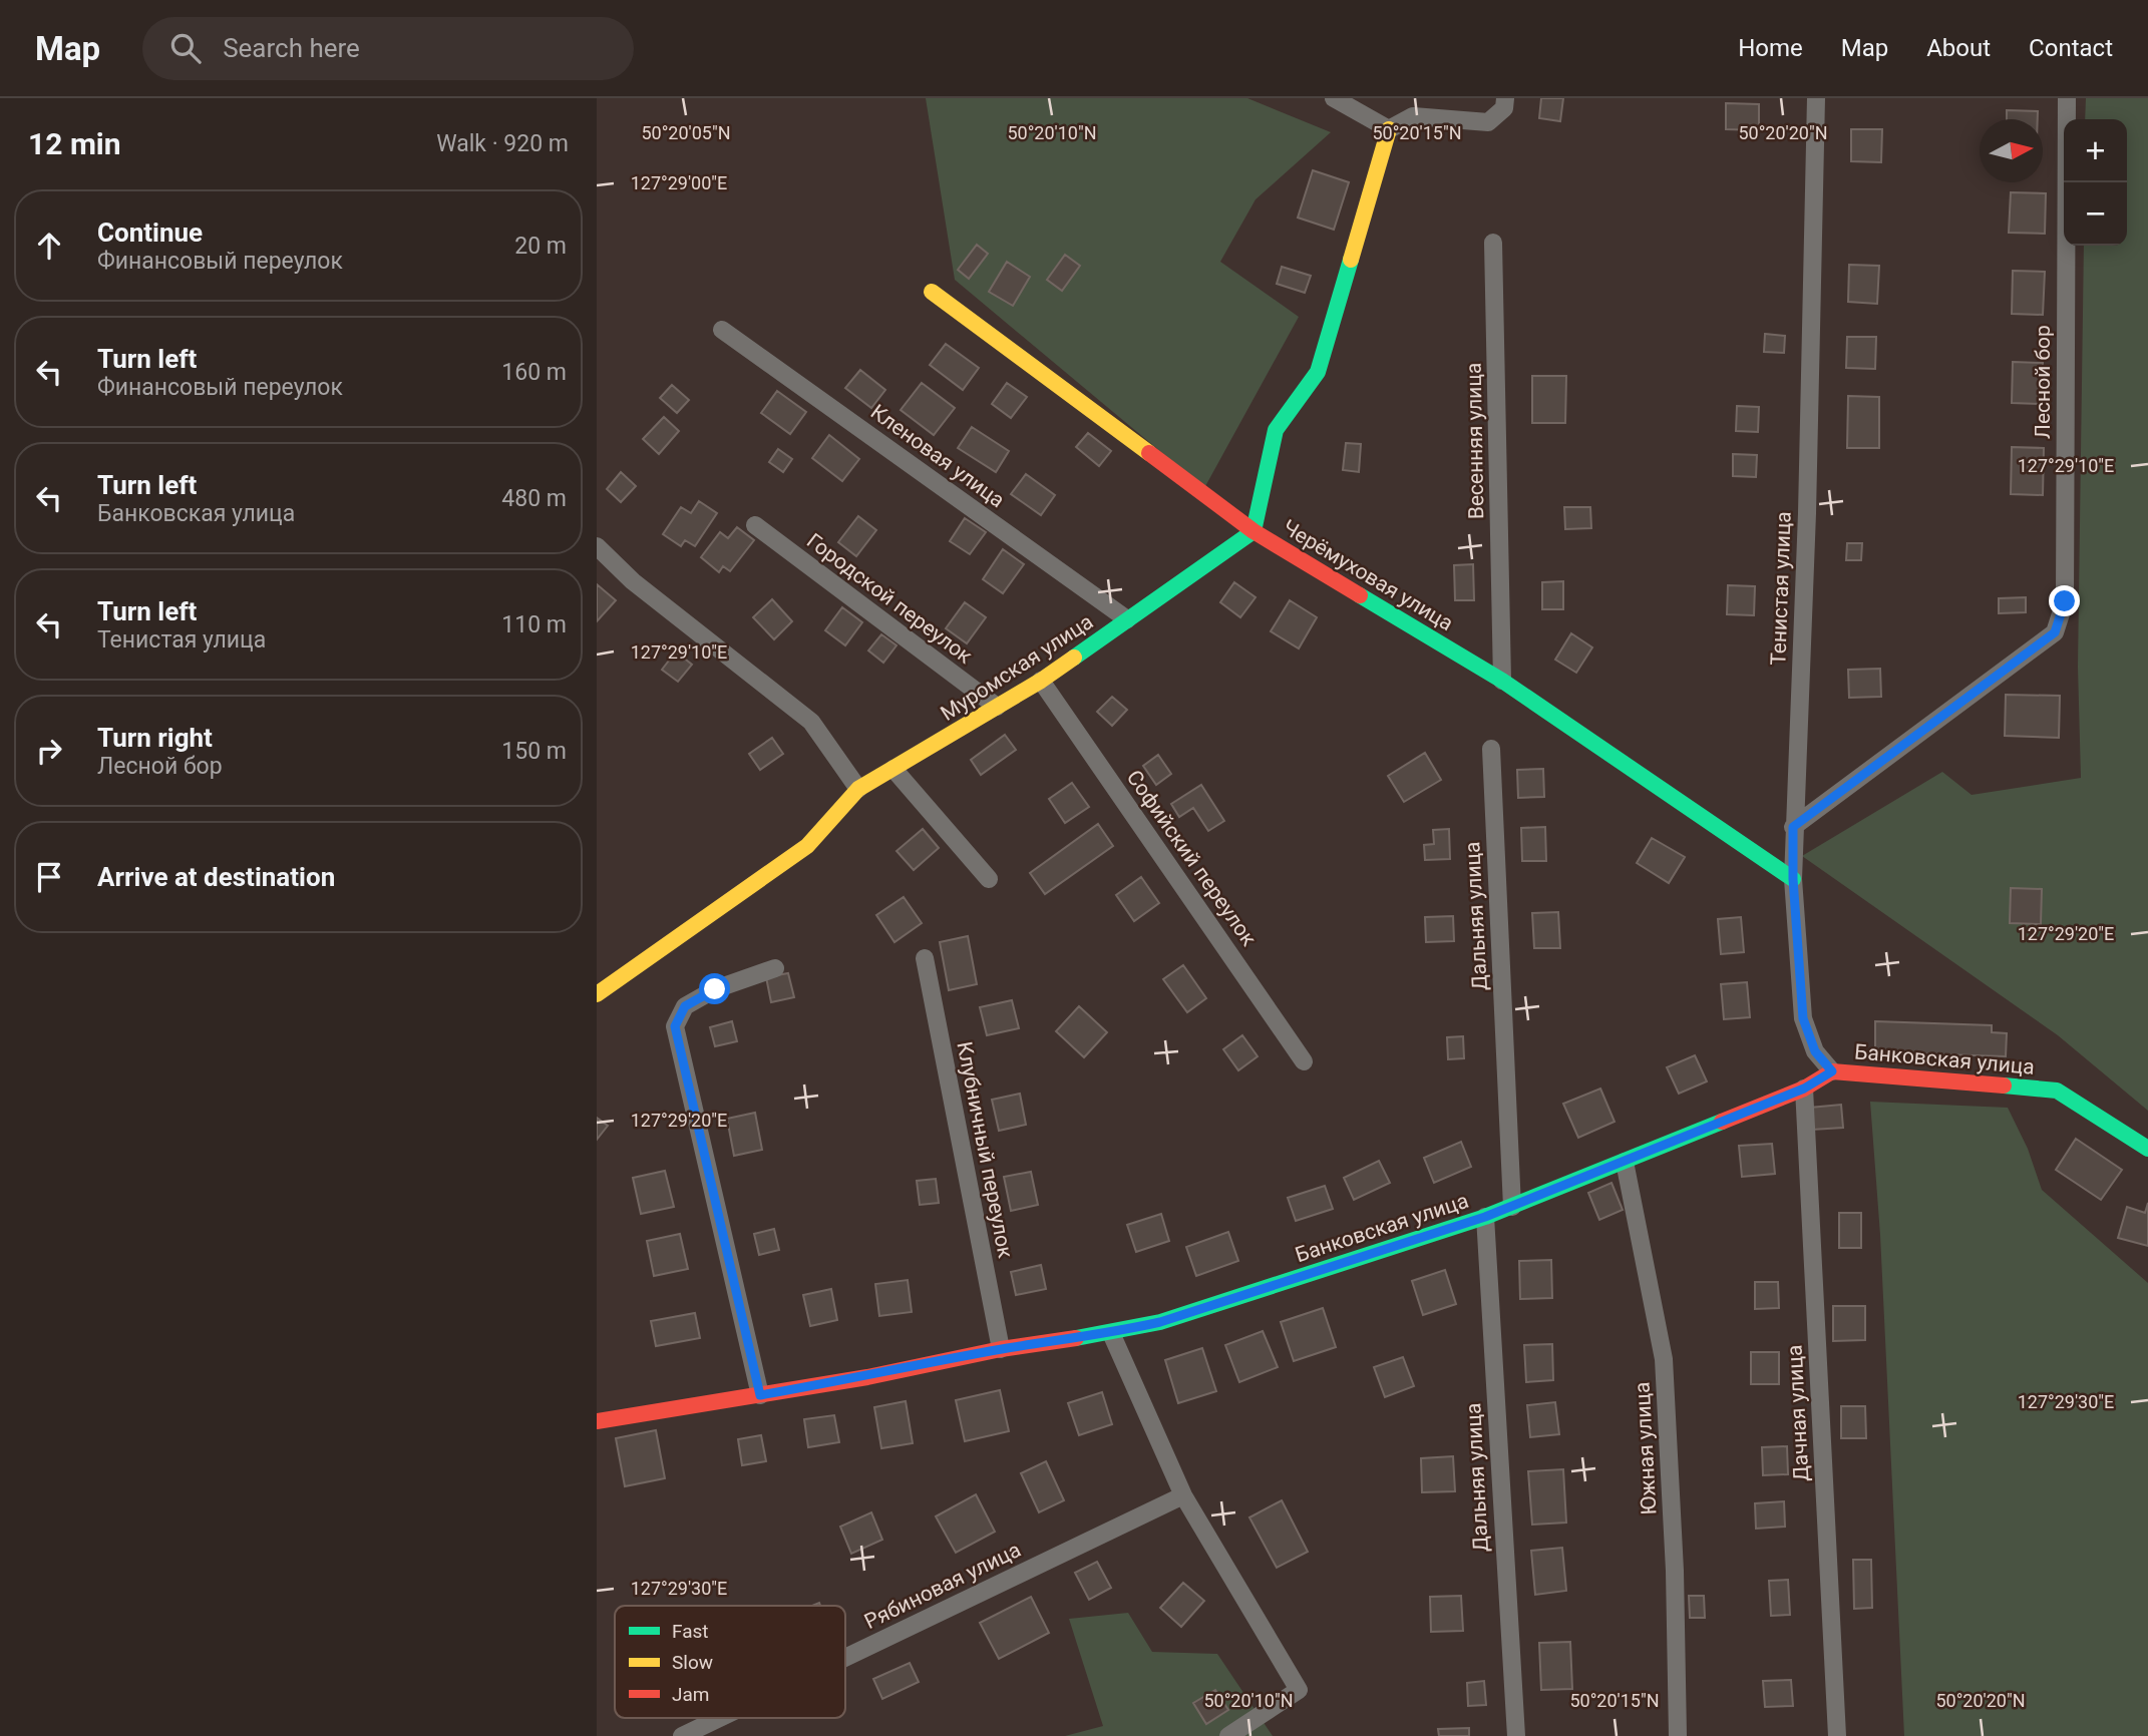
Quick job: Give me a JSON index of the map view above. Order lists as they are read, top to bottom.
{
  "streets": {
    "street": [
      "Лесной бор",
      "Весенняя улица",
      "Кленовая улица",
      "Черёмуховая улица",
      "Тенистая улица",
      "Городской переулок",
      "Муромская улица",
      "Софийский переулок",
      "Дальняя улица",
      "Банковская улица",
      "Клубничный переулок",
      "Дачная улица",
      "Южная улица",
      "Рябиновая улица"
    ]
  },
  "crossings": [
    ["Лесной бор", "Тенистая улица"],
    ["Весенняя улица", "Черёмуховая улица"],
    ["Кленовая улица", "Муромская улица"],
    ["Черёмуховая улица", "Тенистая улица"],
    ["Черёмуховая улица", "Муромская улица"],
    ["Тенистая улица", "Банковская улица"],
    ["Городской переулок", "Муромская улица"],
    ["Муромская улица", "Софийский переулок"],
    ["Дальняя улица", "Банковская улица"],
    ["Банковская улица", "Клубничный переулок"],
    ["Банковская улица", "Дачная улица"],
    ["Банковская улица", "Южная улица"]
  ],
  "legend": ["Fast", "Slow", "Jam"],
  "north": "right",
  "page": {
    "header": "Map",
    "search": "Search here",
    "nav": [
      "Home",
      "Map",
      "About",
      "Contact"
    ],
    "heading": ["12 min", "Walk · 920 m"],
    "map_buttons": ["+", "−"],
    "list": [
      ["Continue", "Финансовый переулок", "20 m"],
      ["Turn left", "Финансовый переулок", "160 m"],
      ["Turn left", "Банковская улица", "480 m"],
      ["Turn left", "Тенистая улица", "110 m"],
      ["Turn right", "Лесной бор", "150 m"],
      "Arrive at destination"
    ]
  },
  "coordinates": [
    "50°20'05\"N",
    "50°20'10\"N",
    "50°20'15\"N",
    "50°20'20\"N",
    "127°29'00\"E",
    "127°29'10\"E",
    "127°29'20\"E",
    "127°29'30\"E"
  ]
}
